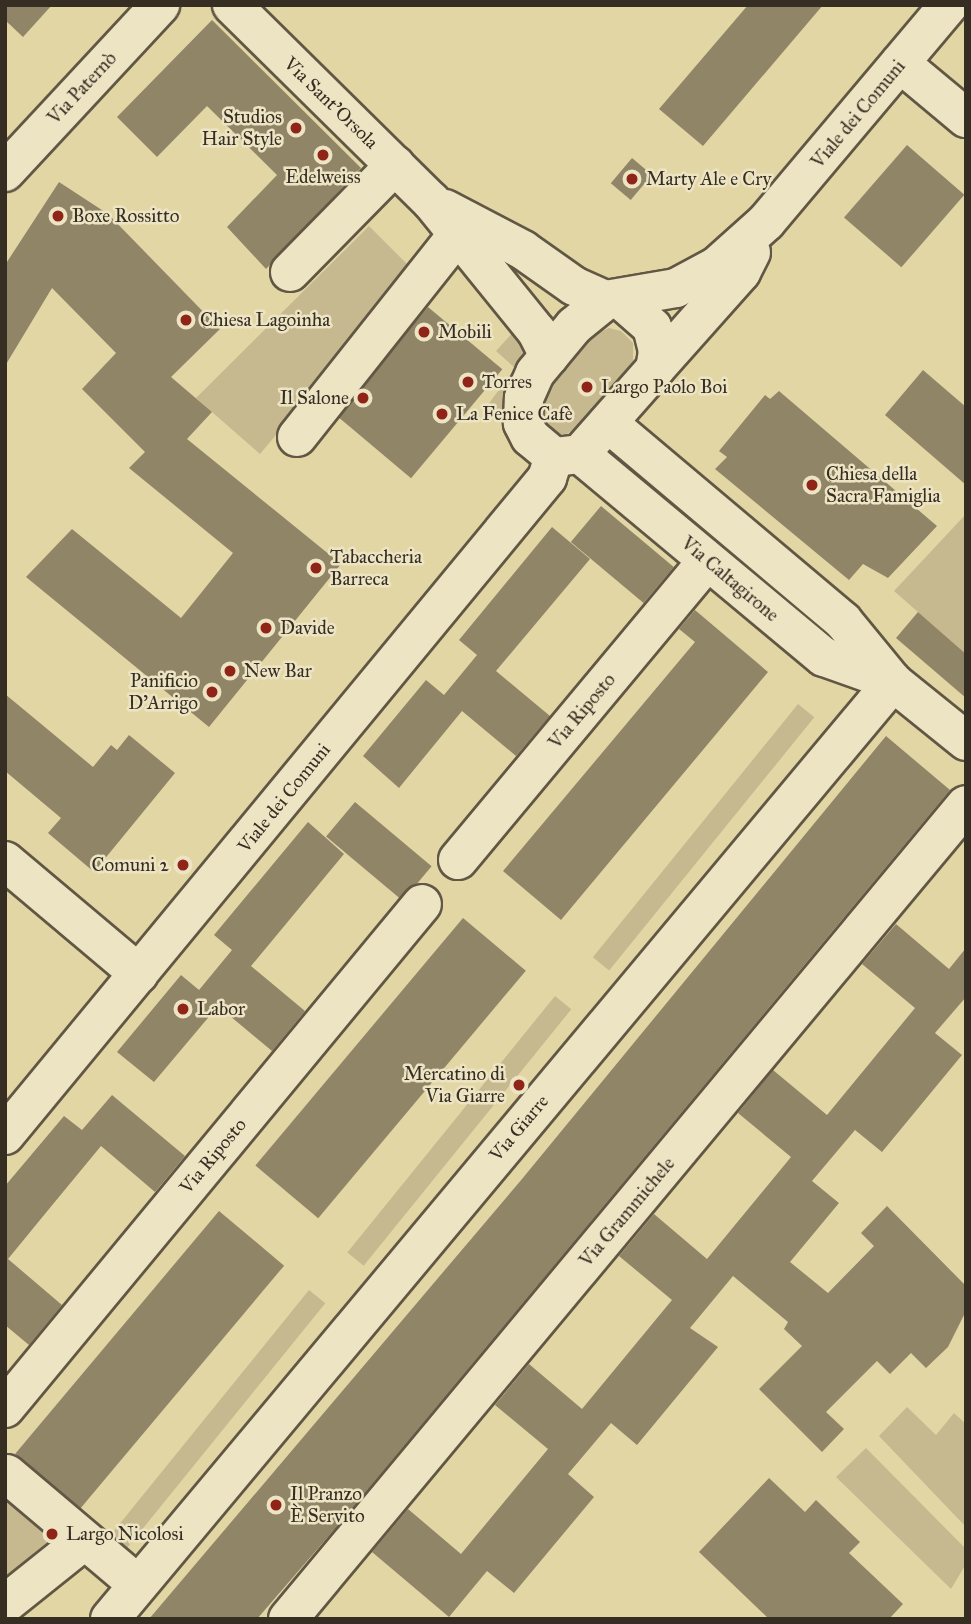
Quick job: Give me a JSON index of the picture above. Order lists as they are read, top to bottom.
{
  "streets": {
    "street": [
      "Via Paternò",
      "Via Sant'Orsola",
      "Viale dei Comuni",
      "Via Caltagirone",
      "Via Riposto",
      "Via Giarre",
      "Via Grammichele"
    ]
  },
  "crossings": [
    ["Via Sant'Orsola", "Via Caltagirone"],
    ["Viale dei Comuni", "Via Caltagirone"],
    ["Via Caltagirone", "Via Riposto"],
    ["Via Caltagirone", "Via Giarre"]
  ],
  "places": [
    "Studios Hair Style",
    "Edelweiss",
    "Marty Ale e Cry",
    "Boxe Rossitto",
    "Chiesa Lagoinha",
    "Mobili",
    "Torres",
    "Largo Paolo Boi",
    "Il Salone",
    "La Fenice Cafè",
    "Chiesa della Sacra Famiglia",
    "Tabaccheria Barreca",
    "Davide",
    "New Bar",
    "Panificio D'Arrigo",
    "Comuni 2",
    "Labor",
    "Mercatino di Via Giarre",
    "Il Pranzo È Servito",
    "Largo Nicolosi"
  ]
}
